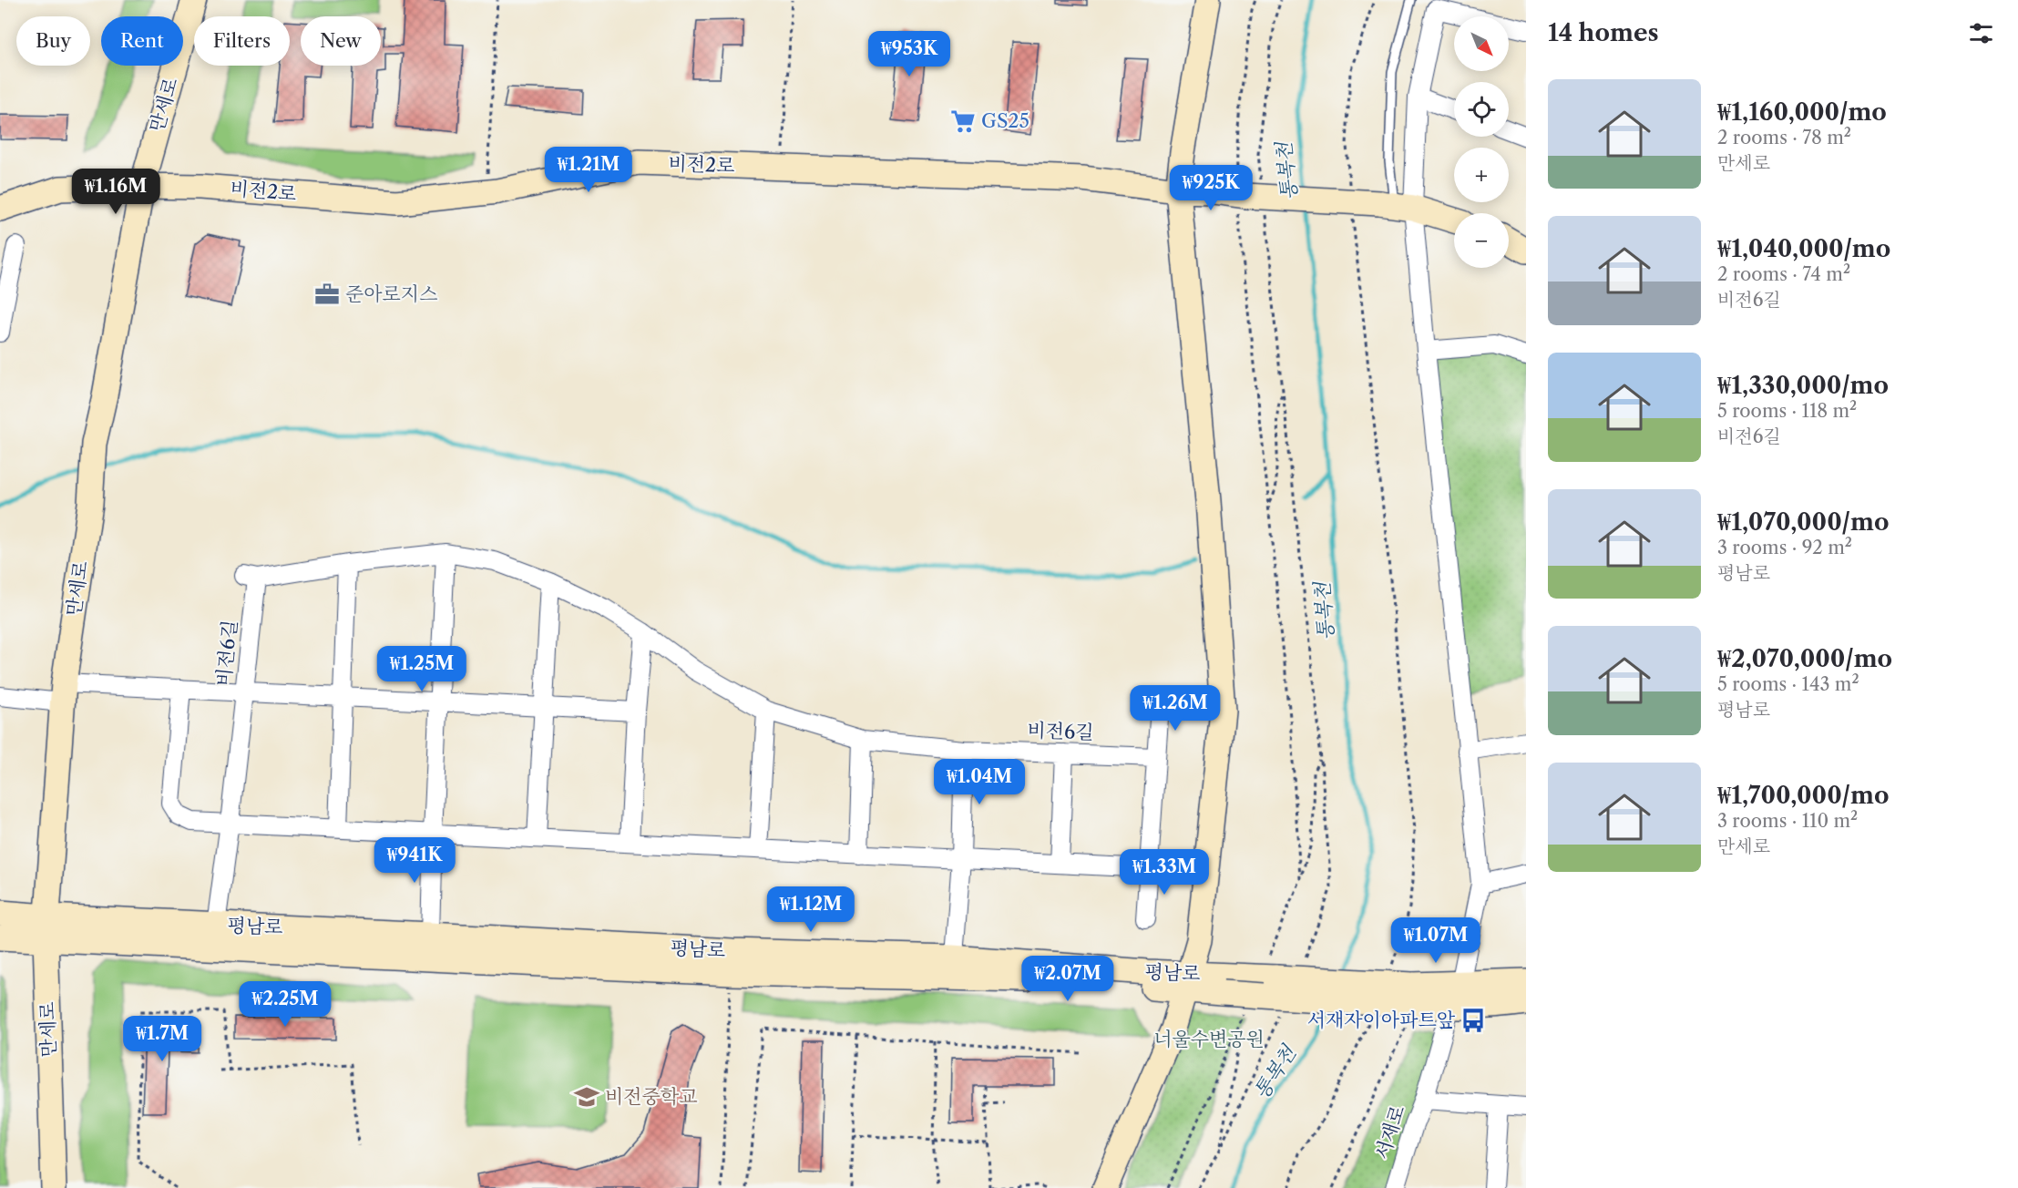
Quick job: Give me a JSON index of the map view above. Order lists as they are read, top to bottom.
{
  "streets": {
    "street": [
      "만세로",
      "비전2로",
      "비전6길",
      "평남로",
      "서재로"
    ]
  },
  "crossings": [
    ["만세로", "비전2로"],
    ["만세로", "평남로"],
    ["비전6길", "평남로"]
  ],
  "water": ["통복천"],
  "parks": ["너울수변공원"],
  "places": {
    "supermarket": ["GS25"],
    "office": ["준아로지스"],
    "bus stop": ["서재자이아파트앞"],
    "school or university": ["비전중학교"]
  },
  "north": "bottom right",
  "page": {
    "heading": "14 homes",
    "map_buttons": ["+", "−"],
    "chip": [
      "Buy",
      "Rent",
      "Filters",
      "New"
    ],
    "price": [
      "₩953K",
      "₩1.21M",
      "₩925K",
      "₩1.16M",
      "₩1.25M",
      "₩1.26M",
      "₩1.04M",
      "₩941K",
      "₩1.33M",
      "₩1.12M",
      "₩1.07M",
      "₩2.07M",
      "₩2.25M",
      "₩1.7M"
    ],
    "list": [
      {
        "name": "₩1,160,000/mo",
        "note": "2 rooms · 78 m² · 만세로"
      },
      {
        "name": "₩1,040,000/mo",
        "note": "2 rooms · 74 m² · 비전6길"
      },
      {
        "name": "₩1,330,000/mo",
        "note": "5 rooms · 118 m² · 비전6길"
      },
      {
        "name": "₩1,070,000/mo",
        "note": "3 rooms · 92 m² · 평남로"
      },
      {
        "name": "₩2,070,000/mo",
        "note": "5 rooms · 143 m² · 평남로"
      },
      {
        "name": "₩1,700,000/mo",
        "note": "3 rooms · 110 m² · 만세로"
      }
    ]
  }
}
